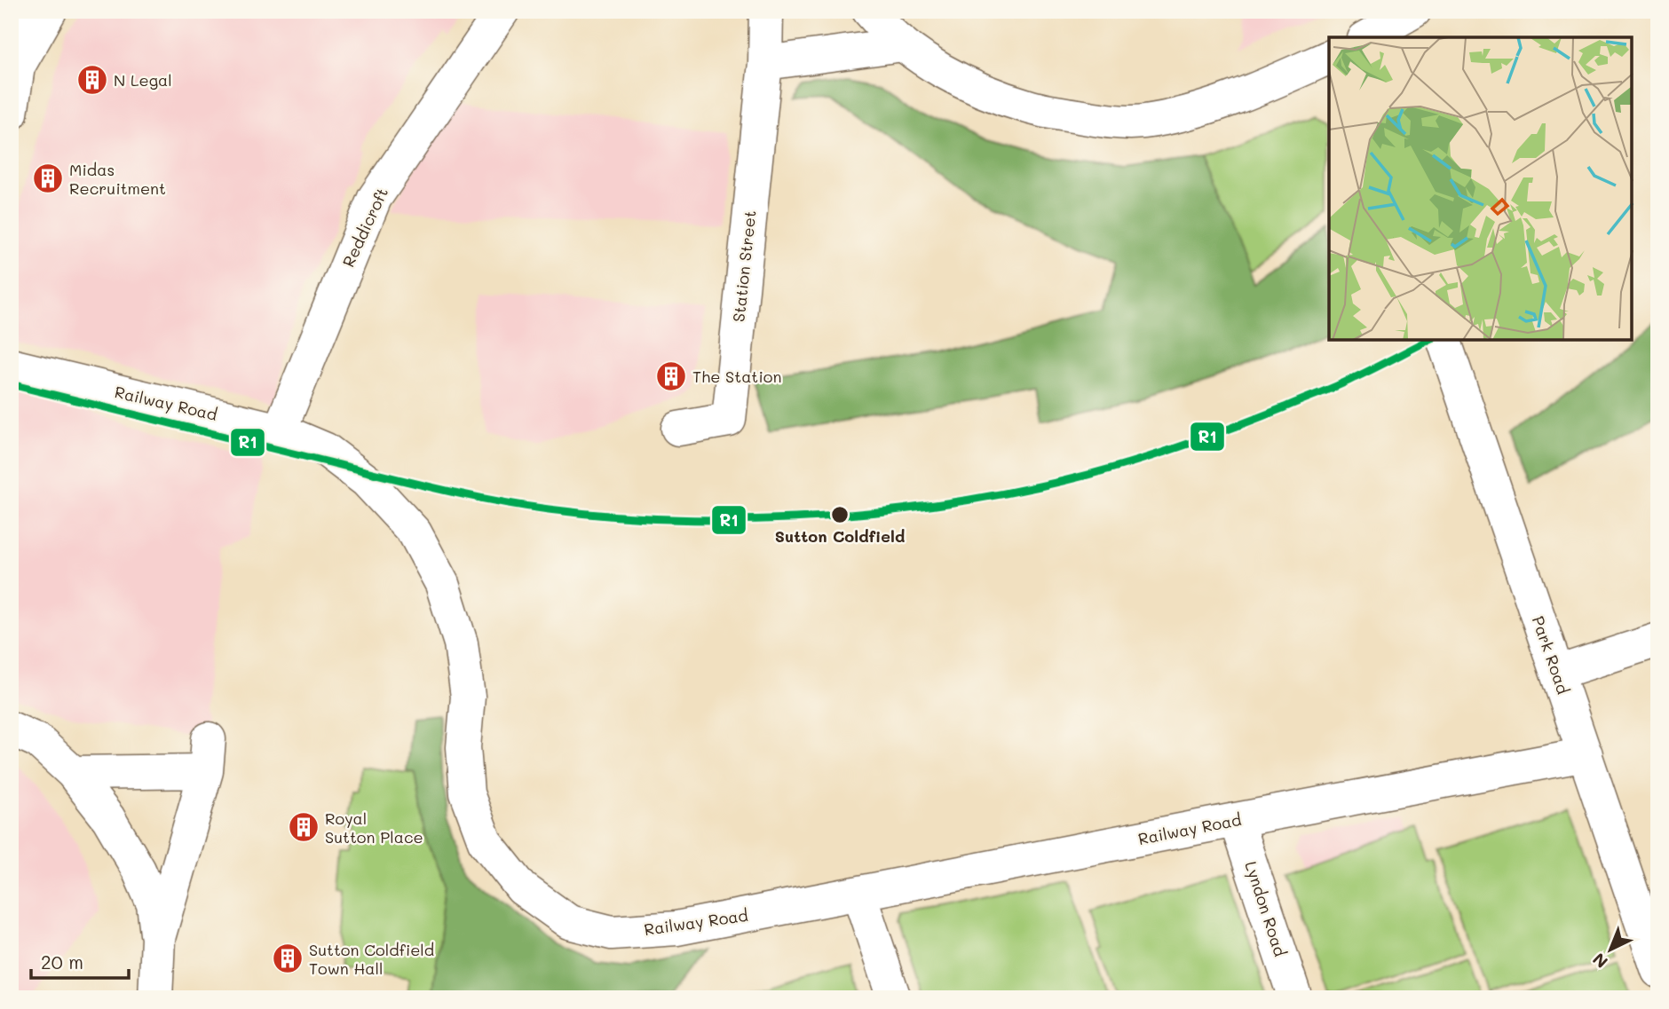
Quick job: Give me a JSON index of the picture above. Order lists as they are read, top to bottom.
{
  "streets": {
    "street": [
      "Reddicroft",
      "Station Street",
      "Railway Road",
      "Park Road",
      "Lyndon Road"
    ]
  },
  "crossings": [
    ["Reddicroft", "Railway Road"],
    ["Railway Road", "Park Road"],
    ["Railway Road", "Lyndon Road"]
  ],
  "places": {
    "building": [
      "N Legal",
      "Midas Recruitment",
      "The Station",
      "Royal Sutton Place",
      "Sutton Coldfield Town Hall"
    ],
    "other": ["Sutton Coldfield"]
  },
  "lines": ["transit line R1"],
  "scale_bar": "20 m",
  "north": "bottom left"
}
